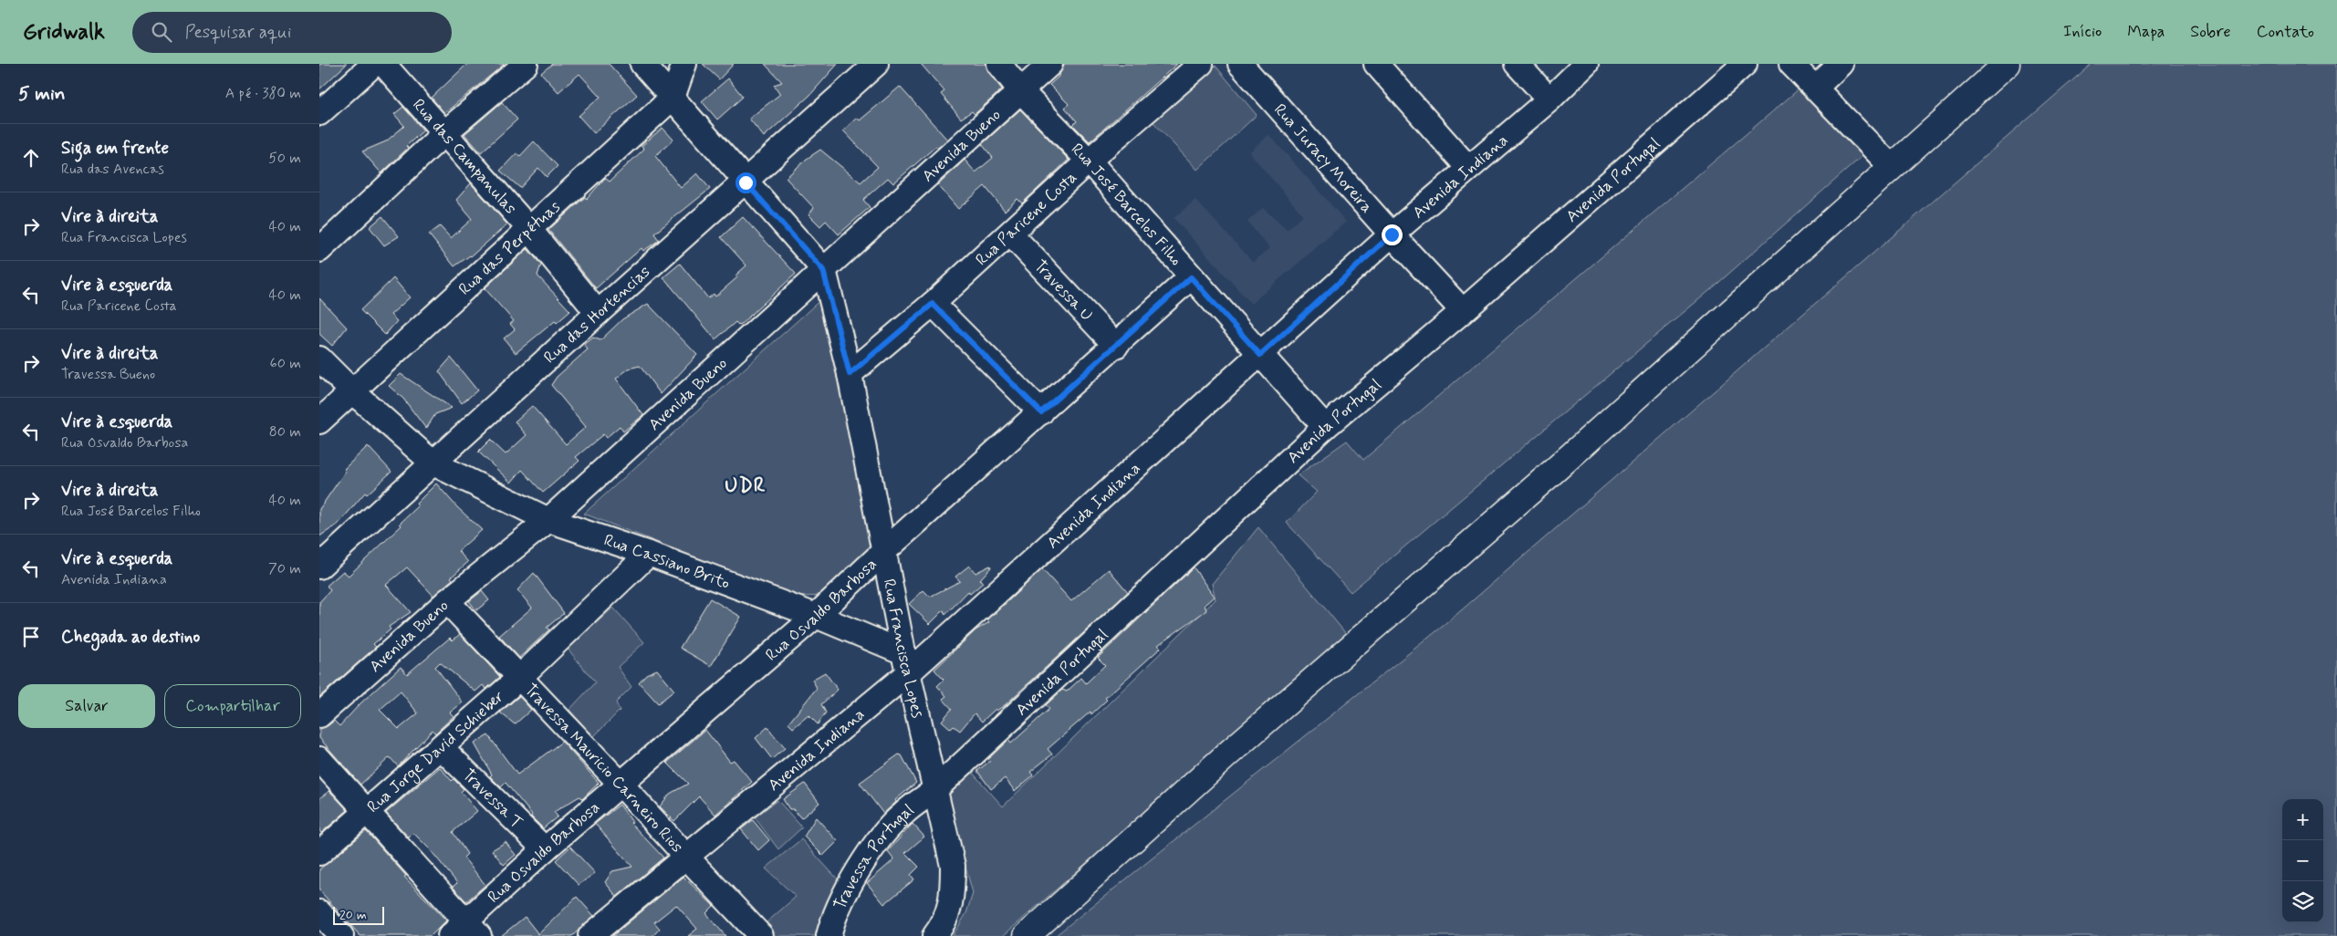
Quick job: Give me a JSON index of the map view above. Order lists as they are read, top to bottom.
{
  "streets": {
    "street": [
      "Avenida Bueno",
      "Rua das Campanulas",
      "Rua Juracy Moreira",
      "Avenida Indiana",
      "Avenida Portugal",
      "Rua José Barcelos Filho",
      "Rua Paricene Costa",
      "Rua das Perpétuas",
      "Travessa U",
      "Rua das Hortencias",
      "Rua Cassiano Brito",
      "Rua Osvaldo Barbosa",
      "Rua Francisca Lopes",
      "Rua Jorge David Schieber",
      "Travessa Mauricio Carneiro Rios",
      "Travessa T",
      "Travessa Portugal"
    ]
  },
  "crossings": [
    ["Avenida Bueno", "Rua José Barcelos Filho"],
    ["Avenida Bueno", "Rua Cassiano Brito"],
    ["Avenida Bueno", "Rua Francisca Lopes"],
    ["Avenida Bueno", "Travessa Mauricio Carneiro Rios"],
    ["Rua das Campanulas", "Rua das Perpétuas"],
    ["Rua das Campanulas", "Rua das Hortencias"],
    ["Rua Juracy Moreira", "Avenida Indiana"],
    ["Rua Juracy Moreira", "Avenida Portugal"],
    ["Avenida Indiana", "Rua José Barcelos Filho"],
    ["Avenida Indiana", "Rua Cassiano Brito"],
    ["Avenida Indiana", "Rua Francisca Lopes"],
    ["Avenida Indiana", "Travessa Mauricio Carneiro Rios"],
    ["Avenida Portugal", "Rua José Barcelos Filho"],
    ["Avenida Portugal", "Rua Francisca Lopes"],
    ["Avenida Portugal", "Travessa Portugal"],
    ["Rua José Barcelos Filho", "Rua Paricene Costa"],
    ["Rua José Barcelos Filho", "Rua Osvaldo Barbosa"],
    ["Rua Paricene Costa", "Travessa U"],
    ["Rua Paricene Costa", "Rua Francisca Lopes"],
    ["Rua das Perpétuas", "Rua Cassiano Brito"],
    ["Travessa U", "Rua Osvaldo Barbosa"],
    ["Rua das Hortencias", "Rua Cassiano Brito"],
    ["Rua Cassiano Brito", "Rua Osvaldo Barbosa"],
    ["Rua Cassiano Brito", "Rua Francisca Lopes"],
    ["Rua Cassiano Brito", "Rua Jorge David Schieber"],
    ["Rua Osvaldo Barbosa", "Rua Francisca Lopes"],
    ["Rua Osvaldo Barbosa", "Travessa Mauricio Carneiro Rios"],
    ["Rua Osvaldo Barbosa", "Travessa T"],
    ["Rua Francisca Lopes", "Travessa Portugal"],
    ["Rua Jorge David Schieber", "Travessa Mauricio Carneiro Rios"],
    ["Rua Jorge David Schieber", "Travessa T"]
  ],
  "districts": ["UDR"],
  "scale_bar": "20 m",
  "page": {
    "header": "Gridwalk",
    "search": "Pesquisar aqui",
    "nav": [
      "Início",
      "Mapa",
      "Sobre",
      "Contato"
    ],
    "heading": ["5 min", "A pé · 380 m"],
    "list": [
      ["Siga em frente", "Rua das Avencas", "50 m"],
      ["Vire à direita", "Rua Francisca Lopes", "40 m"],
      ["Vire à esquerda", "Rua Paricene Costa", "40 m"],
      ["Vire à direita", "Travessa Bueno", "60 m"],
      ["Vire à esquerda", "Rua Osvaldo Barbosa", "80 m"],
      ["Vire à direita", "Rua José Barcelos Filho", "40 m"],
      ["Vire à esquerda", "Avenida Indiana", "70 m"],
      "Chegada ao destino"
    ],
    "buttons": ["Salvar", "Compartilhar"],
    "map_buttons": ["+", "−"],
    "scale": "20 m"
  }
}
